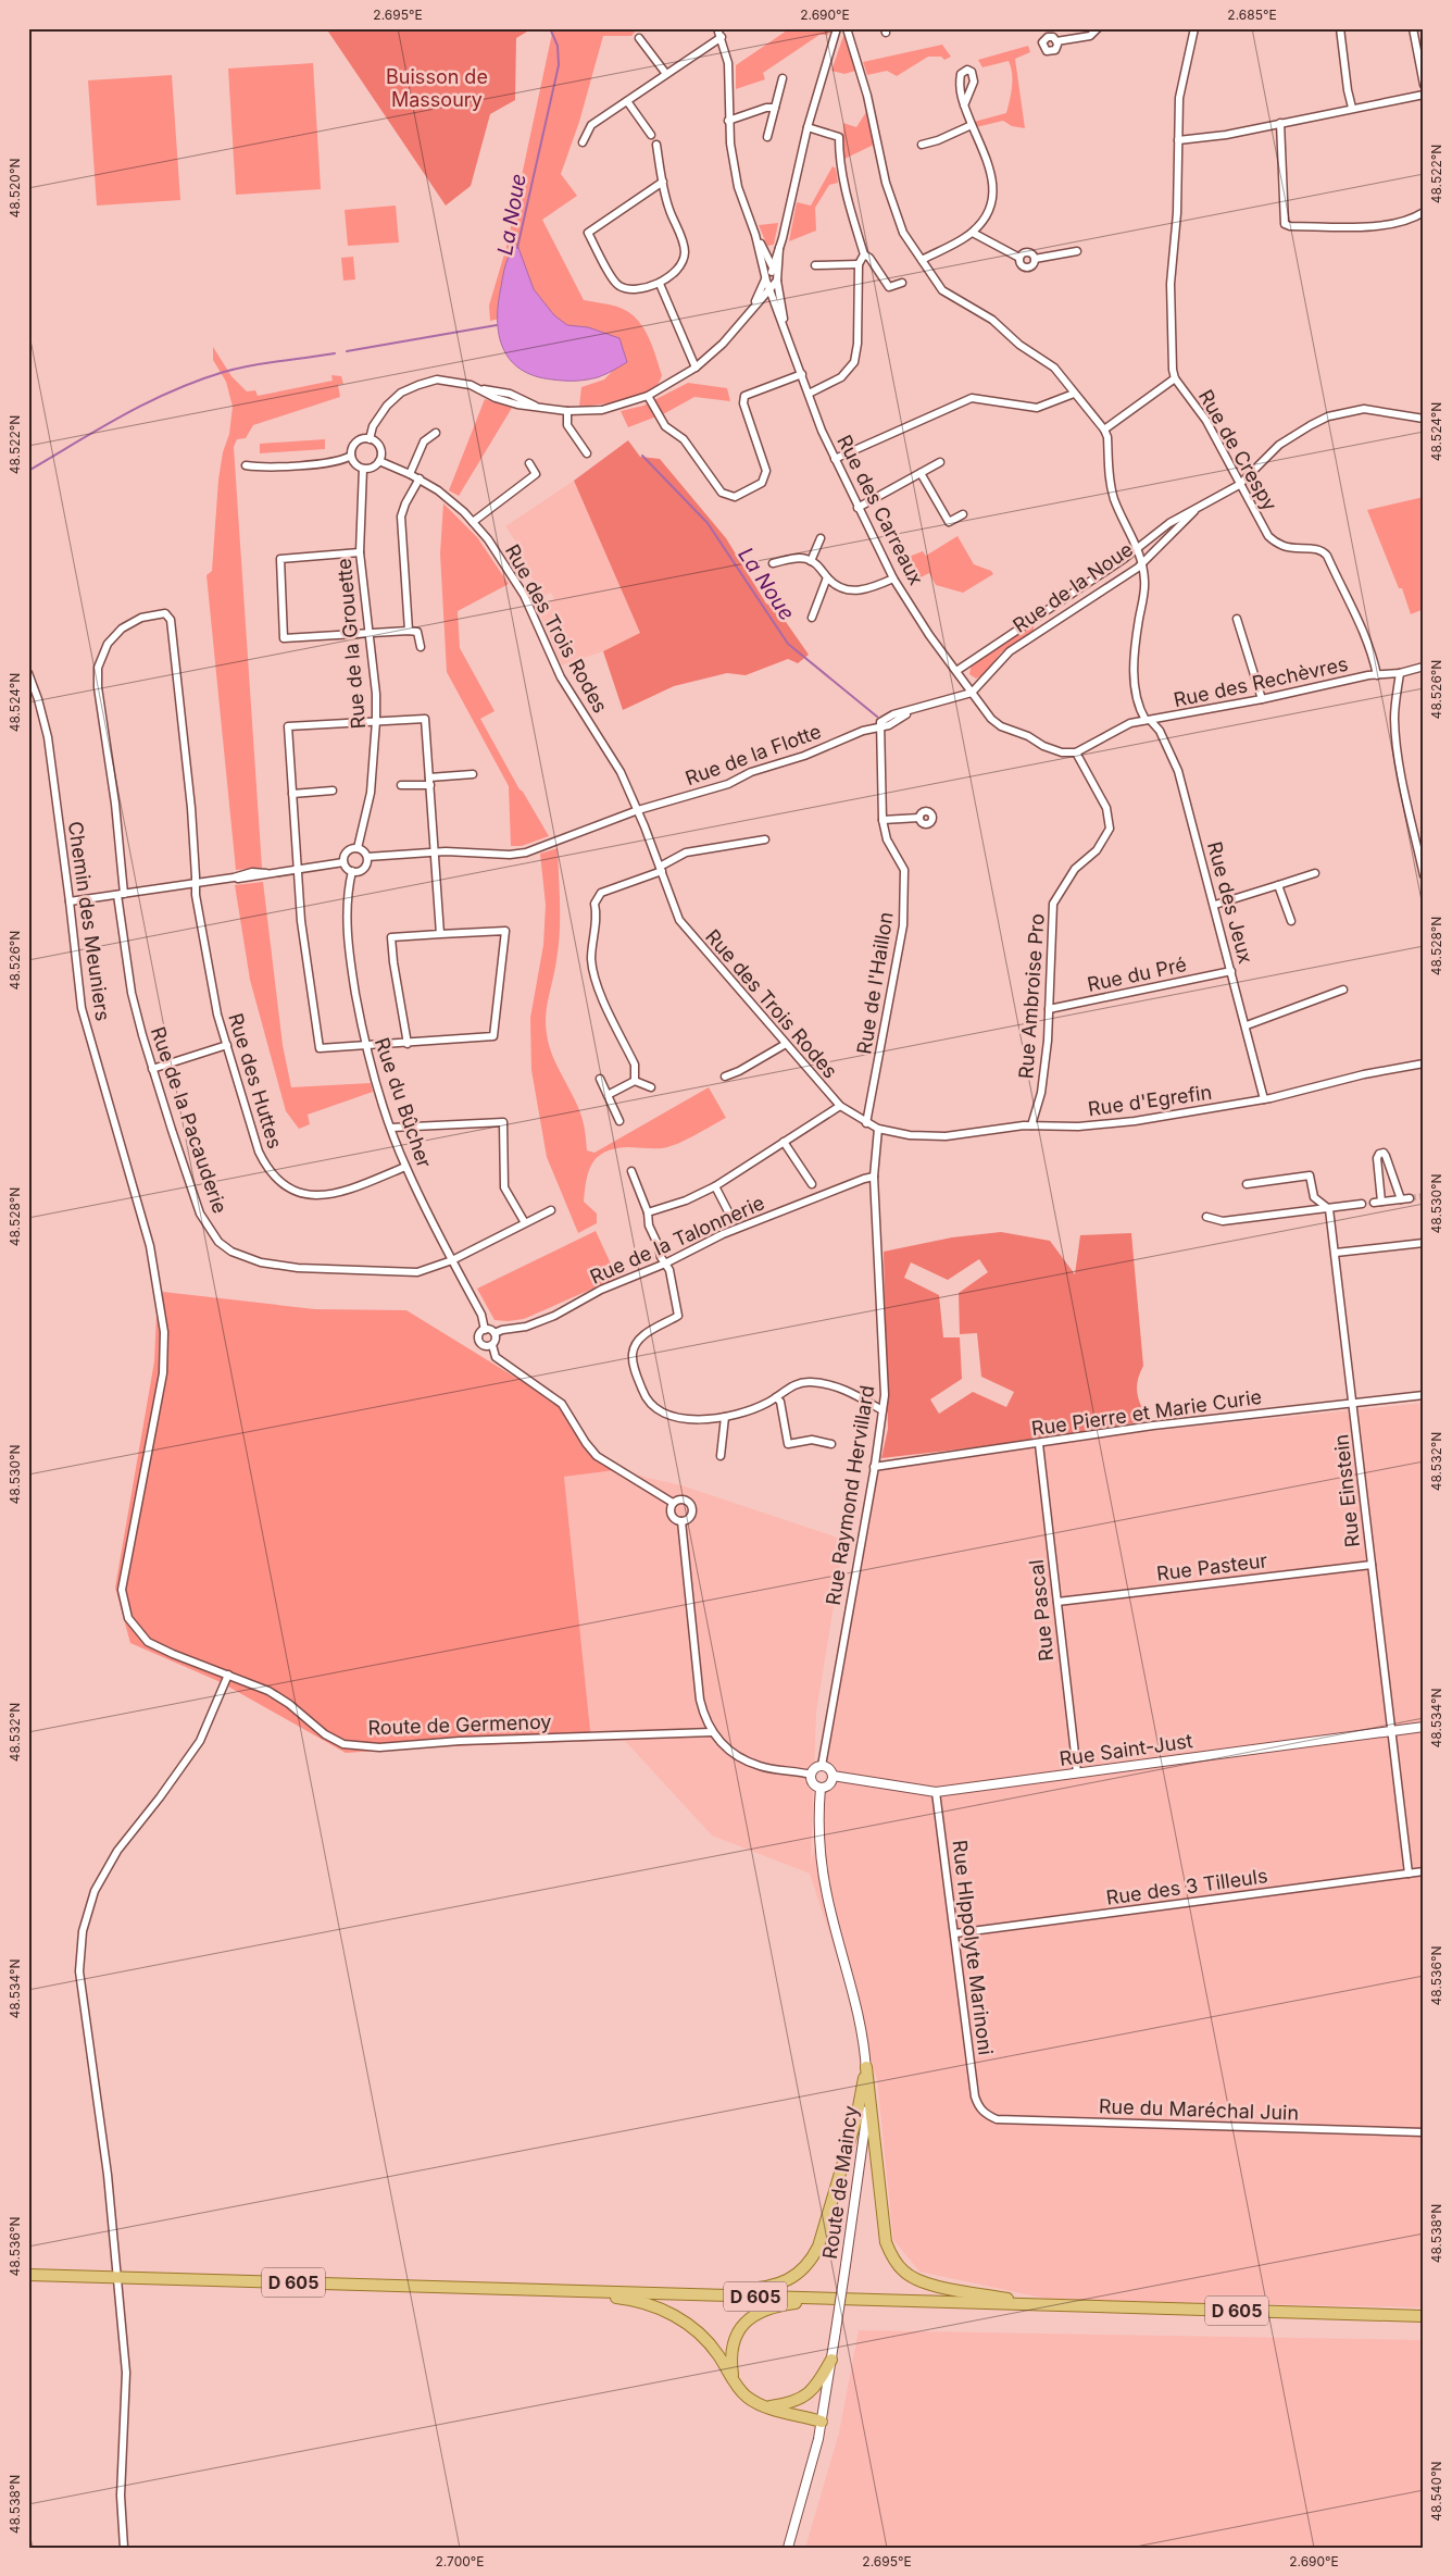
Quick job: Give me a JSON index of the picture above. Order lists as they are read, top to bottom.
{
  "streets": {
    "main road": ["D 605"],
    "street": [
      "Rue de Crespy",
      "Rue des Carreaux",
      "Rue de la Noue",
      "Rue des Trois Rodes",
      "Rue de la Grouette",
      "Rue des Rechèvres",
      "Rue de la Flotte",
      "Rue des Jeux",
      "Chemin des Meuniers",
      "Rue du Pré",
      "Rue de l'Haillon",
      "Rue Ambroise Pro",
      "Rue des Huttes",
      "Rue d'Egrefin",
      "Rue du Bûcher",
      "Rue de la Pacauderie",
      "Rue de la Talonnerie",
      "Rue Pierre et Marie Curie",
      "Rue Einstein",
      "Rue Raymond Hervillard",
      "Rue Pasteur",
      "Rue Pascal",
      "Route de Germenoy",
      "Rue Saint-Just",
      "Rue des 3 Tilleuls",
      "Rue HIppolyte Marinoni",
      "Rue du Maréchal Juin",
      "Route de Maincy"
    ]
  },
  "crossings": [
    ["Rue de Crespy", "Rue de la Noue"],
    ["Rue de Crespy", "Rue des Rechèvres"],
    ["Rue des Carreaux", "Rue de la Noue"],
    ["Rue des Carreaux", "Rue des Rechèvres"],
    ["Rue des Carreaux", "Rue de la Flotte"],
    ["Rue des Carreaux", "Rue Ambroise Pro"],
    ["Rue de la Noue", "Rue de la Flotte"],
    ["Rue de la Noue", "Rue des Jeux"],
    ["Rue des Trois Rodes", "Rue de la Grouette"],
    ["Rue des Trois Rodes", "Rue de la Flotte"],
    ["Rue des Trois Rodes", "Rue de l'Haillon"],
    ["Rue des Trois Rodes", "Rue d'Egrefin"],
    ["Rue des Trois Rodes", "Rue Raymond Hervillard"],
    ["Rue de la Grouette", "Rue de la Flotte"],
    ["Rue de la Grouette", "Rue du Bûcher"],
    ["Rue des Rechèvres", "Rue des Jeux"],
    ["Rue des Rechèvres", "Rue Ambroise Pro"],
    ["Rue de la Flotte", "Rue de l'Haillon"],
    ["Rue de la Flotte", "Rue du Bûcher"],
    ["Rue des Jeux", "Rue du Pré"],
    ["Rue des Jeux", "Rue d'Egrefin"],
    ["Chemin des Meuniers", "Route de Germenoy"],
    ["Rue du Pré", "Rue Ambroise Pro"],
    ["Rue Ambroise Pro", "Rue d'Egrefin"],
    ["Rue des Huttes", "Rue du Bûcher"],
    ["Rue des Huttes", "Rue de la Pacauderie"],
    ["Rue d'Egrefin", "Rue Raymond Hervillard"],
    ["Rue du Bûcher", "Rue de la Pacauderie"],
    ["Rue du Bûcher", "Rue de la Talonnerie"],
    ["Rue de la Talonnerie", "Rue Raymond Hervillard"],
    ["Rue Pierre et Marie Curie", "Rue Einstein"],
    ["Rue Pierre et Marie Curie", "Rue Raymond Hervillard"],
    ["Rue Pierre et Marie Curie", "Rue Pascal"],
    ["Rue Einstein", "Rue Pasteur"],
    ["Rue Einstein", "Rue Saint-Just"],
    ["Rue Einstein", "Rue des 3 Tilleuls"],
    ["Rue Raymond Hervillard", "Rue Saint-Just"],
    ["Rue Raymond Hervillard", "Route de Maincy"],
    ["Rue Pasteur", "Rue Pascal"],
    ["Rue Pascal", "Rue Saint-Just"],
    ["Rue Saint-Just", "Rue HIppolyte Marinoni"],
    ["Rue Saint-Just", "Route de Maincy"],
    ["Rue des 3 Tilleuls", "Rue HIppolyte Marinoni"],
    ["Rue HIppolyte Marinoni", "Rue du Maréchal Juin"]
  ],
  "water": ["La Noue"],
  "parks": ["Buisson de Massoury"],
  "coordinates": [
    "2.695°E",
    "2.690°E",
    "2.685°E",
    "48.522°N",
    "48.520°N",
    "48.524°N",
    "48.526°N",
    "48.528°N",
    "48.530°N",
    "48.532°N",
    "48.534°N",
    "48.536°N",
    "48.538°N",
    "48.540°N",
    "2.700°E"
  ]
}
